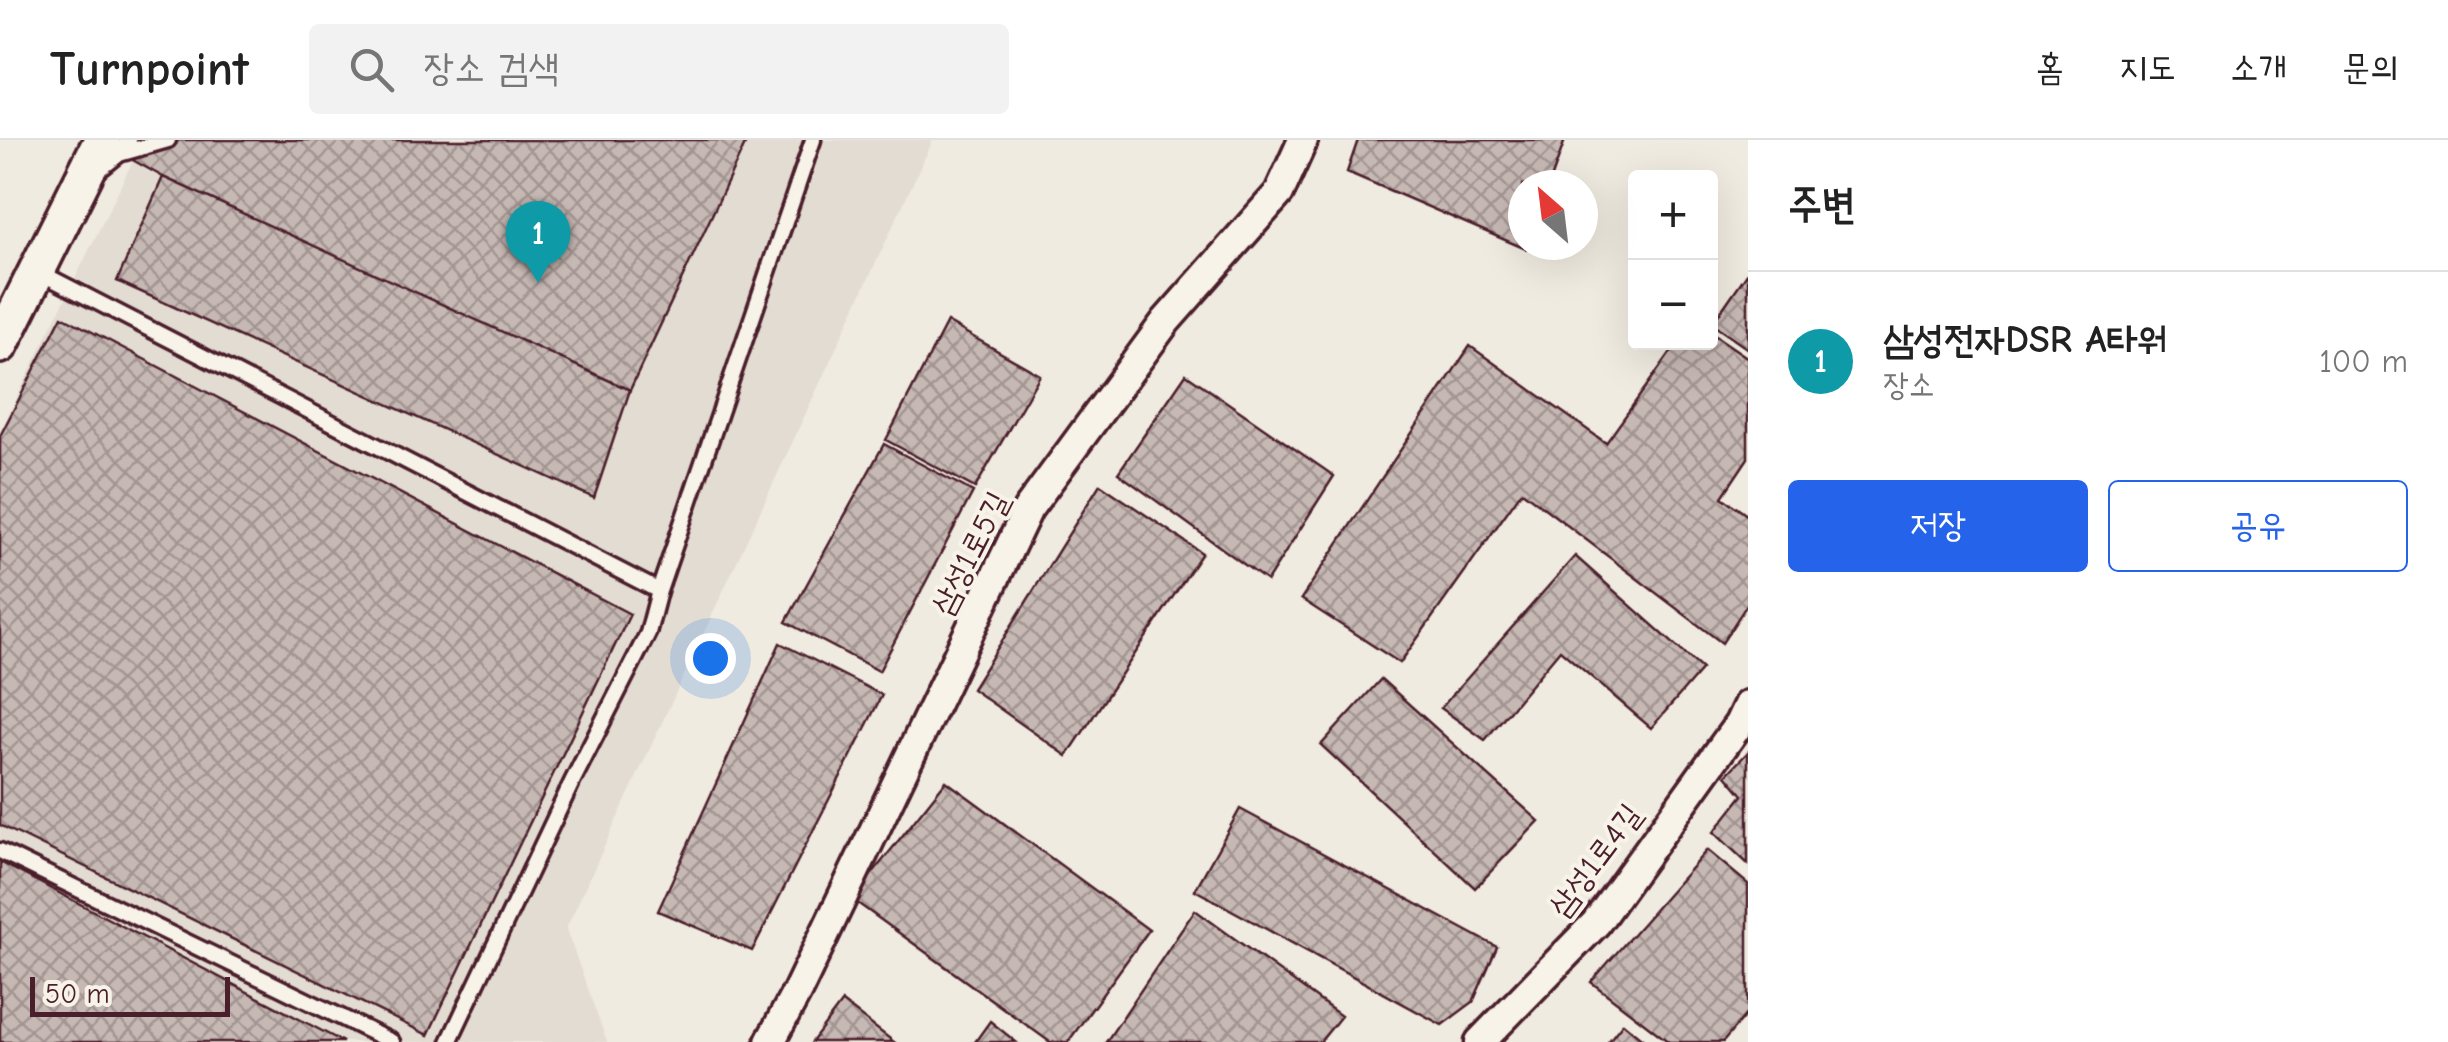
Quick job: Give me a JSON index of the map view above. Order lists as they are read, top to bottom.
{
  "streets": {
    "street": ["삼성1로5길", "삼성1로4길"]
  },
  "scale_bar": "50 m",
  "north": "top left",
  "page": {
    "header": "Turnpoint",
    "search": "장소 검색",
    "nav": [
      "홈",
      "지도",
      "소개",
      "문의"
    ],
    "heading": "주변",
    "map_buttons": ["+", "−"],
    "pins": "1",
    "list": [
      {
        "mark": "1",
        "name": "삼성전자DSR A타워",
        "note": "장소",
        "value": "100 m"
      }
    ],
    "buttons": ["저장", "공유"],
    "scale": "50 m"
  }
}
